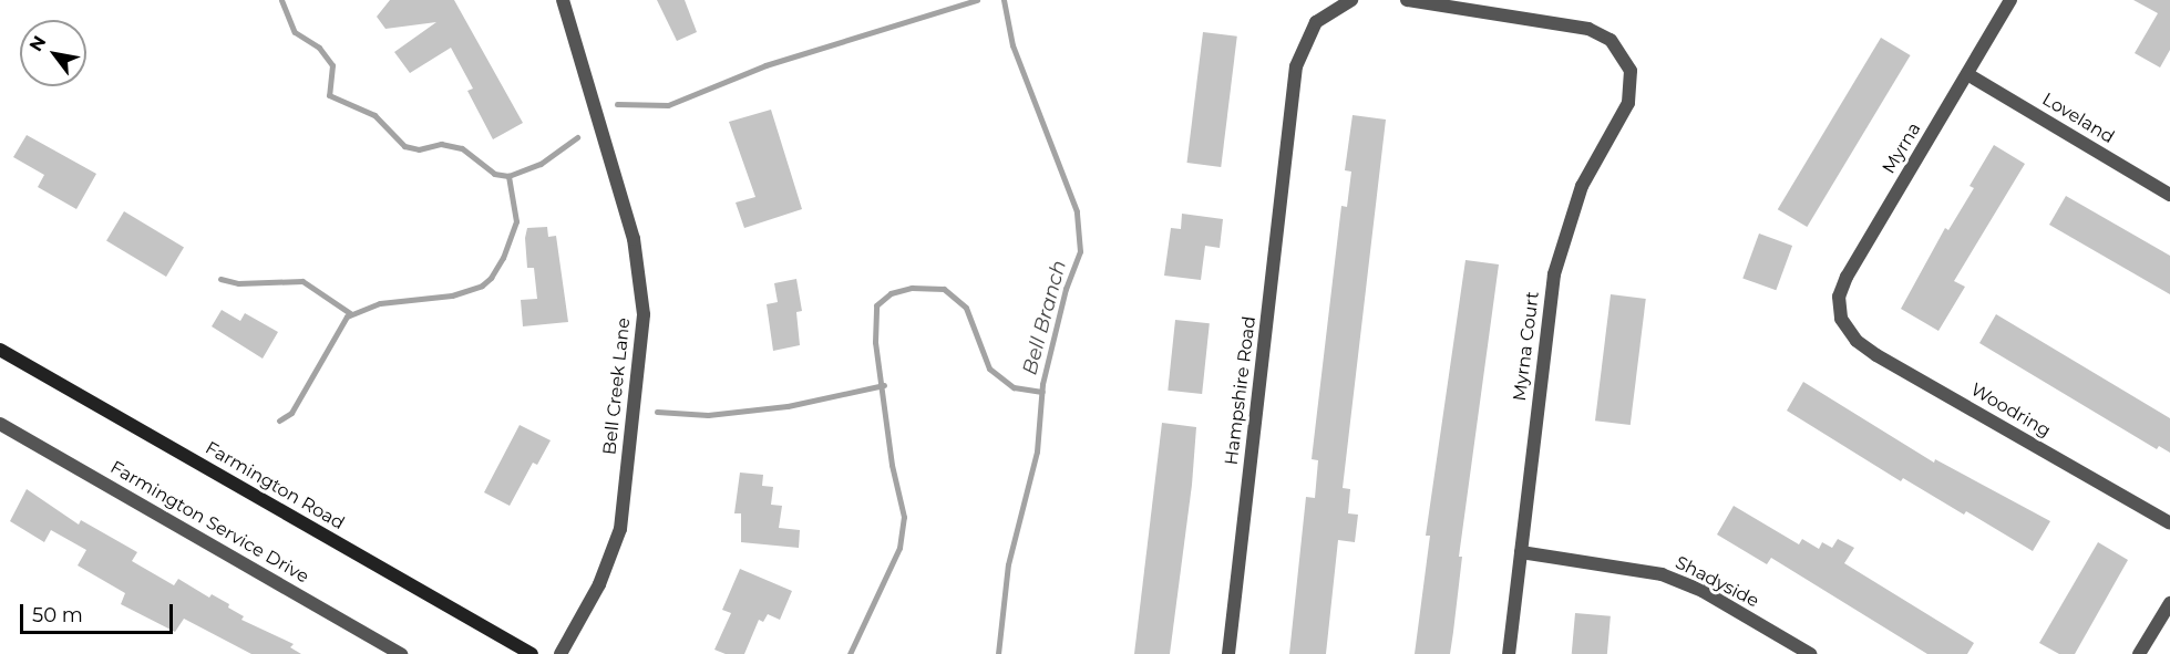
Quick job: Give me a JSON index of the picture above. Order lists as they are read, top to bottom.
{
  "streets": {
    "main road": ["Farmington Road"],
    "street": [
      "Loveland",
      "Myrna",
      "Myrna Court",
      "Bell Creek Lane",
      "Hampshire Road",
      "Woodring",
      "Farmington Service Drive",
      "Shadyside"
    ]
  },
  "crossings": [
    ["Loveland", "Myrna"],
    ["Myrna", "Woodring"],
    ["Myrna Court", "Shadyside"]
  ],
  "water": ["Bell Branch"],
  "scale_bar": "50 m",
  "north": "top left"
}
